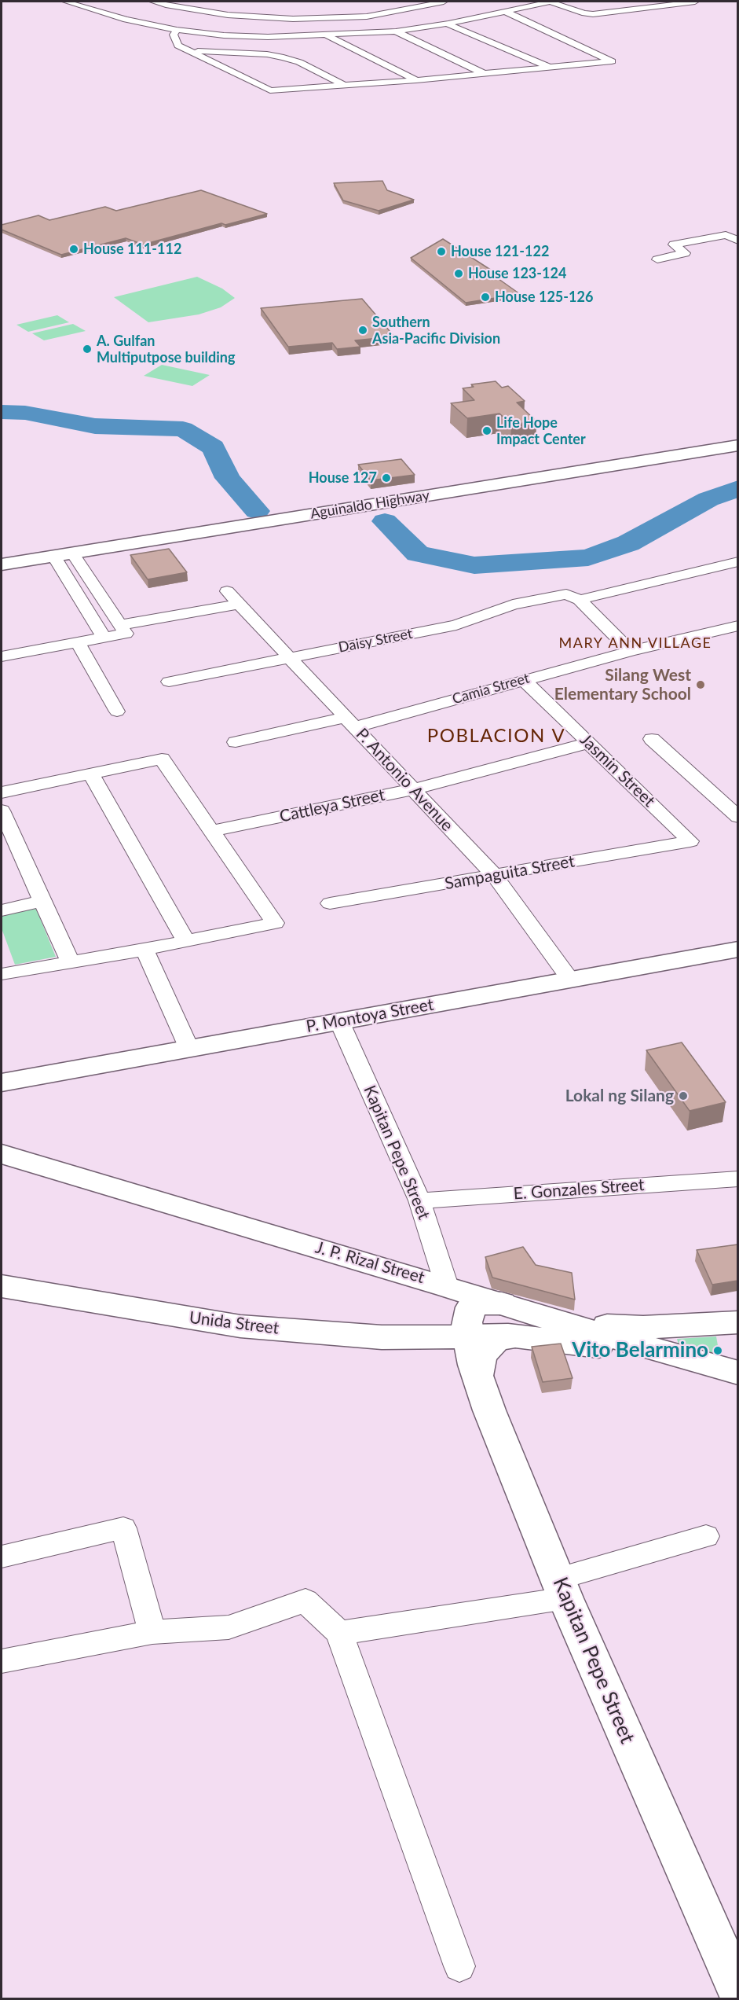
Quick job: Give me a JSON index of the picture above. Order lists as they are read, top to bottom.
{
  "streets": {
    "main road": [
      "Aguinaldo Highway",
      "P. Montoya Street",
      "Kapitan Pepe Street",
      "J. P. Rizal Street",
      "Unida Street"
    ],
    "street": [
      "Daisy Street",
      "Camia Street",
      "Jasmin Street",
      "P. Antonio Avenue",
      "Cattleya Street",
      "Sampaguita Street",
      "E. Gonzales Street"
    ]
  },
  "crossings": [
    ["Daisy Street", "P. Antonio Avenue"],
    ["Camia Street", "Jasmin Street"],
    ["Camia Street", "P. Antonio Avenue"],
    ["Jasmin Street", "Cattleya Street"],
    ["Jasmin Street", "Sampaguita Street"],
    ["P. Antonio Avenue", "Cattleya Street"],
    ["P. Antonio Avenue", "Sampaguita Street"],
    ["P. Antonio Avenue", "P. Montoya Street"],
    ["P. Montoya Street", "Kapitan Pepe Street"],
    ["Kapitan Pepe Street", "E. Gonzales Street"],
    ["Kapitan Pepe Street", "J. P. Rizal Street"],
    ["Kapitan Pepe Street", "Unida Street"],
    ["J. P. Rizal Street", "Unida Street"]
  ],
  "districts": ["MARY ANN VILLAGE", "POBLACION V"],
  "places": [
    "House 111-112",
    "House 121-122",
    "House 123-124",
    "House 125-126",
    "Southern Asia-Pacific Division",
    "A. Gulfan Multiputpose building",
    "Life Hope Impact Center",
    "House 127",
    "Silang West Elementary School",
    "Lokal ng Silang",
    "Vito Belarmino"
  ]
}
